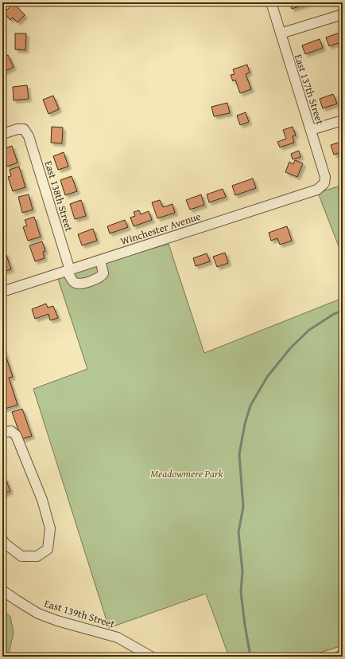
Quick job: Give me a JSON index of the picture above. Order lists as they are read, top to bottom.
{
  "streets": {
    "street": [
      "East 137th Street",
      "East 138th Street",
      "Winchester Avenue",
      "East 139th Street"
    ]
  },
  "crossings": [
    ["East 137th Street", "Winchester Avenue"],
    ["East 138th Street", "Winchester Avenue"]
  ],
  "parks": ["Meadowmere Park"]
}
